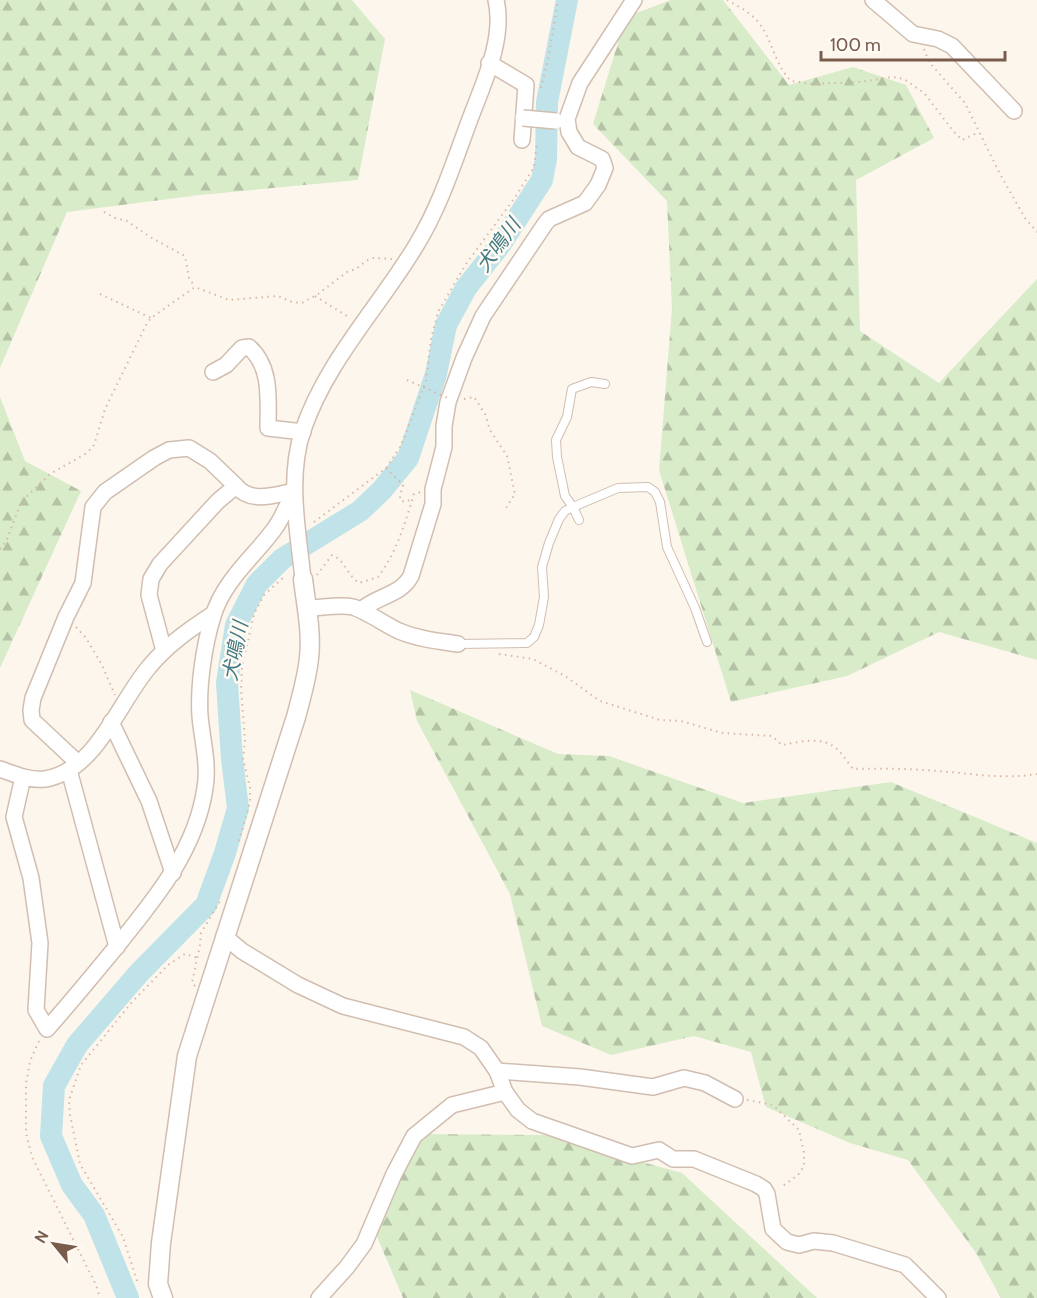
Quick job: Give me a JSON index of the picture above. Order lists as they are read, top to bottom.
{
  "water": ["犬鳴川"],
  "scale_bar": "100 m",
  "north": "top left"
}
